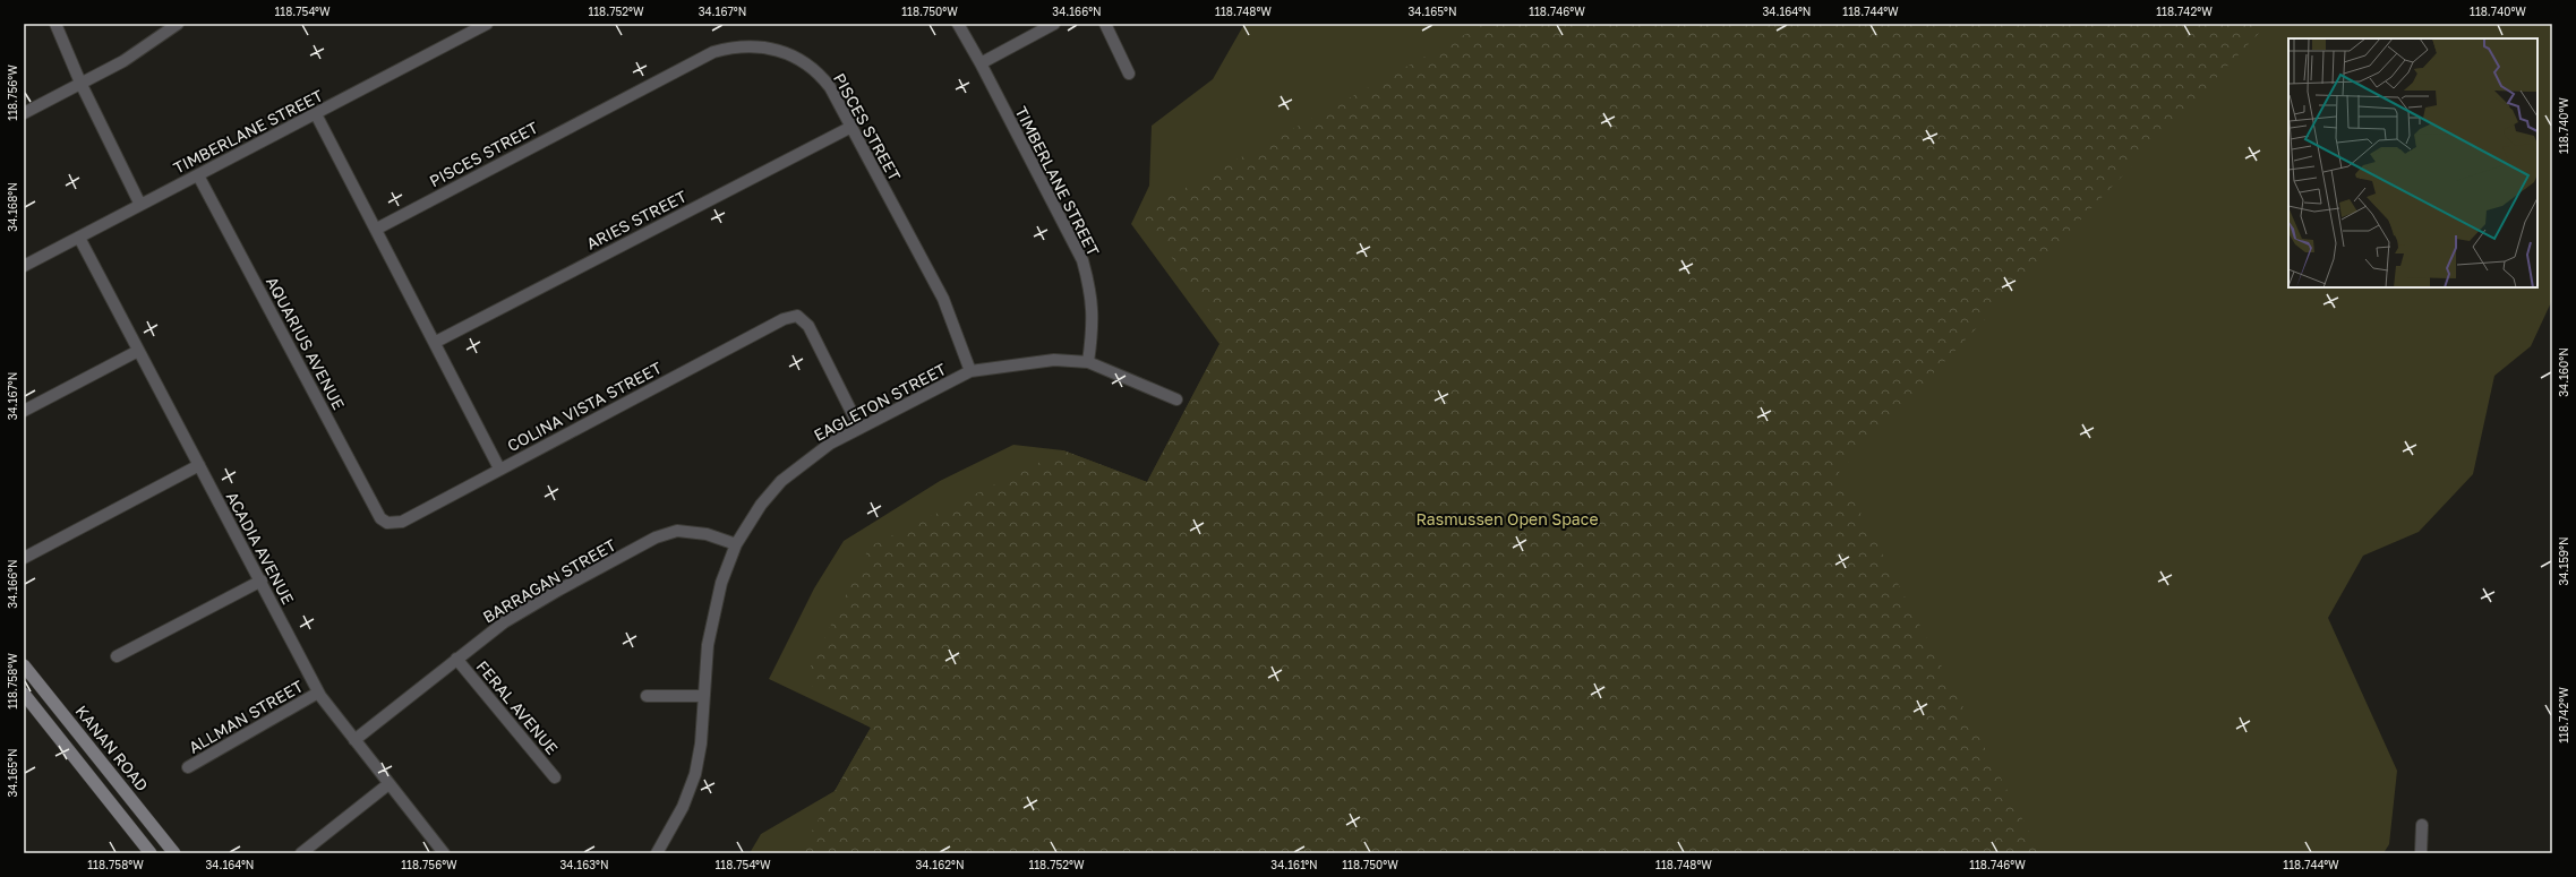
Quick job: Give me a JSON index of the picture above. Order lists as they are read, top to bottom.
{
  "streets": {
    "main road": ["KANAN ROAD"],
    "street": [
      "PISCES STREET",
      "TIMBERLANE STREET",
      "ARIES STREET",
      "AQUARIUS AVENUE",
      "EAGLETON STREET",
      "COLINA VISTA STREET",
      "ACADIA AVENUE",
      "BARRAGAN STREET",
      "FERAL AVENUE",
      "ALLMAN STREET"
    ]
  },
  "crossings": [
    ["PISCES STREET", "ARIES STREET"],
    ["PISCES STREET", "EAGLETON STREET"],
    ["TIMBERLANE STREET", "AQUARIUS AVENUE"],
    ["TIMBERLANE STREET", "EAGLETON STREET"],
    ["TIMBERLANE STREET", "ACADIA AVENUE"],
    ["AQUARIUS AVENUE", "COLINA VISTA STREET"],
    ["EAGLETON STREET", "COLINA VISTA STREET"],
    ["EAGLETON STREET", "BARRAGAN STREET"],
    ["ACADIA AVENUE", "BARRAGAN STREET"],
    ["ACADIA AVENUE", "ALLMAN STREET"],
    ["BARRAGAN STREET", "FERAL AVENUE"]
  ],
  "parks": ["Rasmussen Open Space"],
  "coordinates": [
    "118.754°W",
    "118.752°W",
    "34.167°N",
    "118.750°W",
    "34.166°N",
    "118.748°W",
    "34.165°N",
    "118.746°W",
    "34.164°N",
    "118.744°W",
    "118.742°W",
    "118.740°W",
    "118.756°W",
    "34.168°N",
    "34.160°N",
    "34.159°N",
    "118.758°W",
    "34.163°N",
    "34.162°N",
    "34.161°N"
  ]
}
